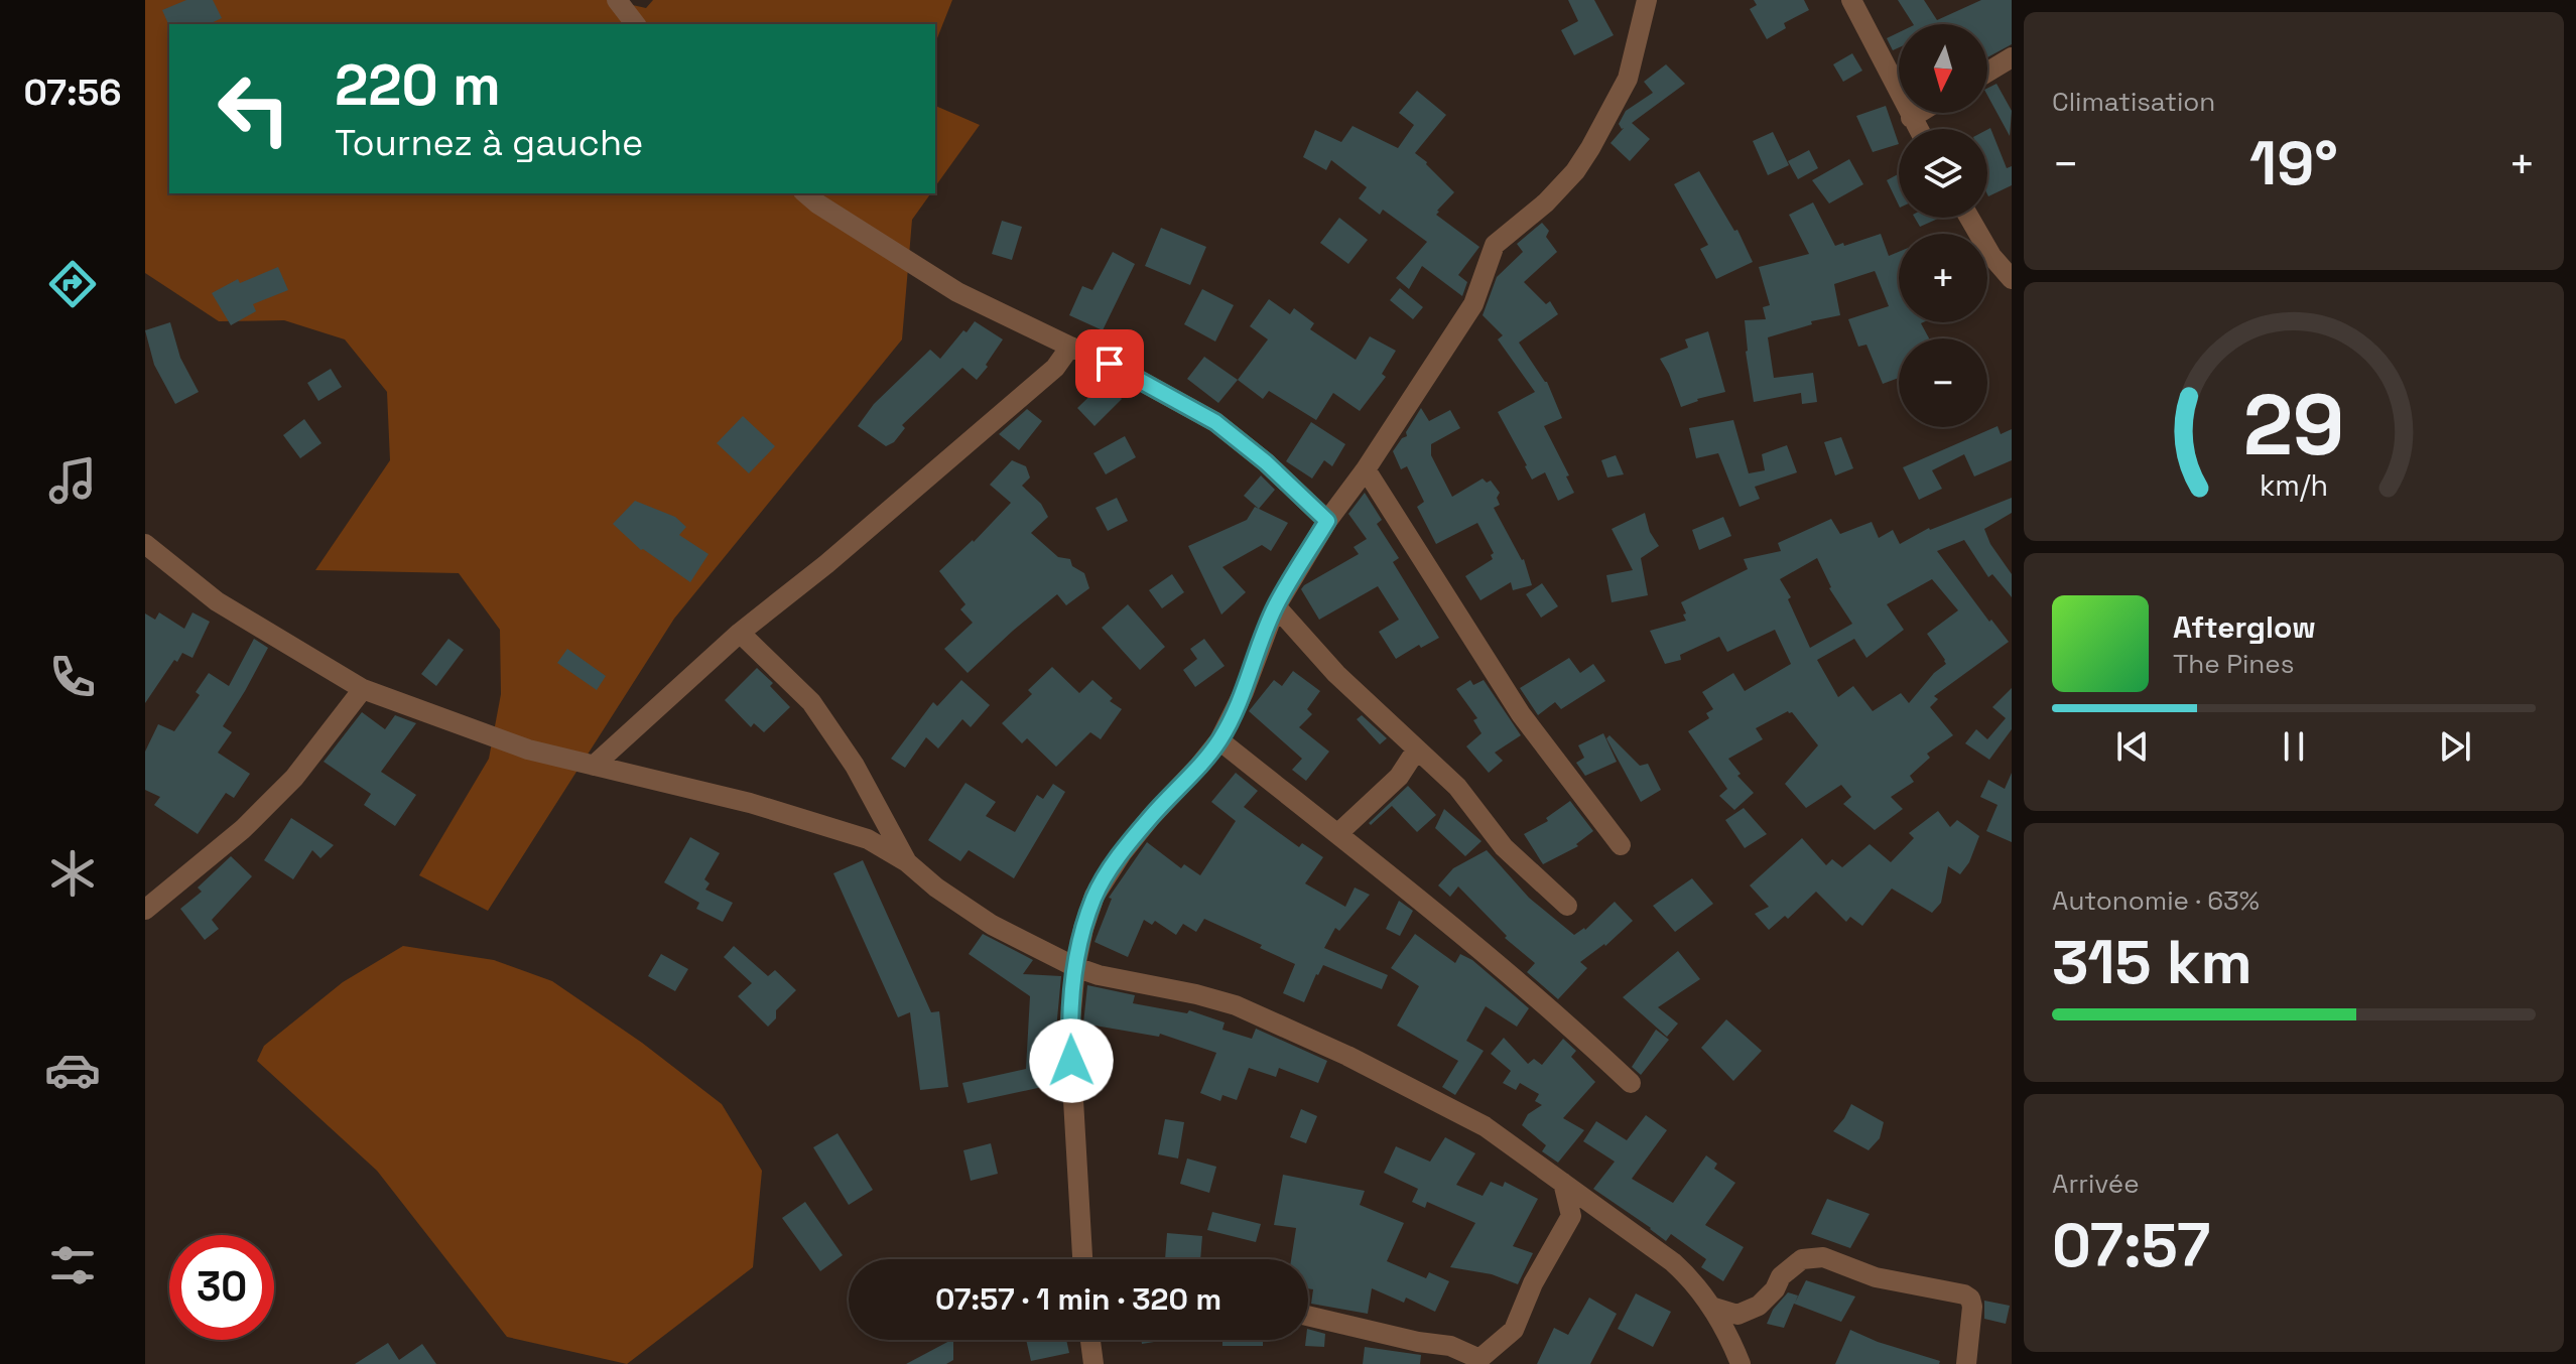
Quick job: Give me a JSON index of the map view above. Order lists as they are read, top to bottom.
{
  "north": "bottom",
  "page": {
    "tabs": "07:56",
    "tile": [
      "Climatisation",
      ["Autonomie · 63%", "315 km"],
      ["Arrivée", "07:57"]
    ],
    "map_buttons": ["+", "−"],
    "turn": ["220 m", "Tournez à gauche"],
    "heat": ["−", "19°", "+"],
    "song": ["Afterglow", "The Pines"],
    "limit": "30",
    "trip": "07:57 · 1 min · 320 m",
    "gauge": ["29", "km/h"]
  }
}
